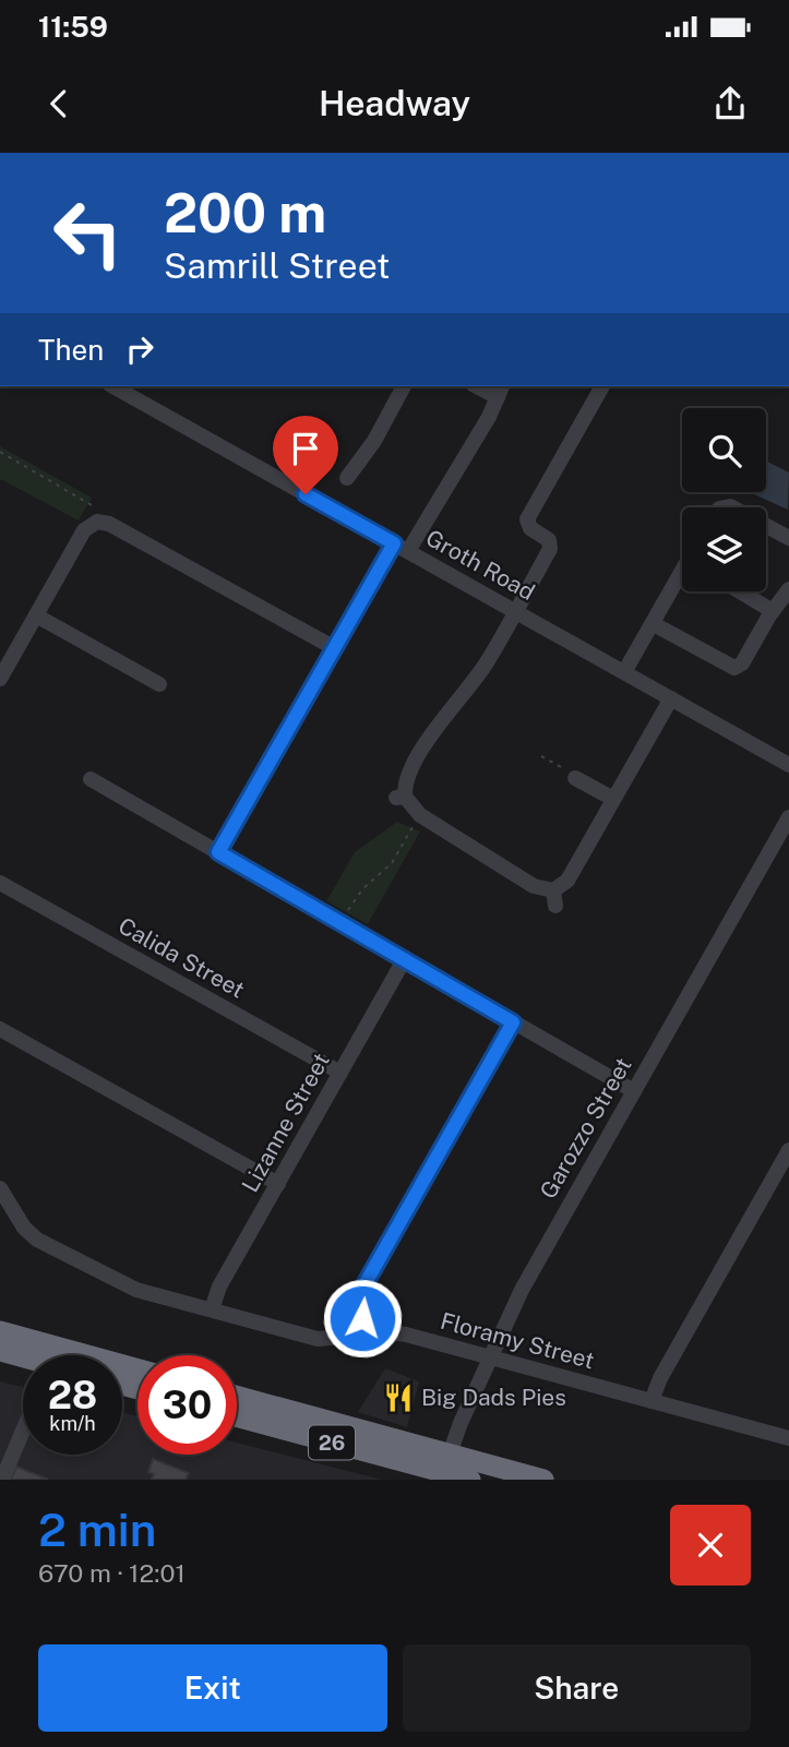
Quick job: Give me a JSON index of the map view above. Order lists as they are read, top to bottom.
{
  "streets": {
    "highway": ["26"],
    "street": [
      "Groth Road",
      "Calida Street",
      "Lizanne Street",
      "Garozzo Street",
      "Floramy Street"
    ]
  },
  "crossings": [
    ["Calida Street", "Lizanne Street"],
    ["Lizanne Street", "Floramy Street"],
    ["Garozzo Street", "Floramy Street"],
    ["Garozzo Street", "26"]
  ],
  "places": {
    "restaurant": ["Big Dads Pies"]
  },
  "page": {
    "status": "11:59",
    "header": "Headway",
    "turn": ["200 m", "Samrill Street"],
    "then": "Then",
    "speed": "28 km/h",
    "limit": "30",
    "heading": ["2 min", "670 m · 12:01"],
    "buttons": ["Exit", "Share"]
  }
}
